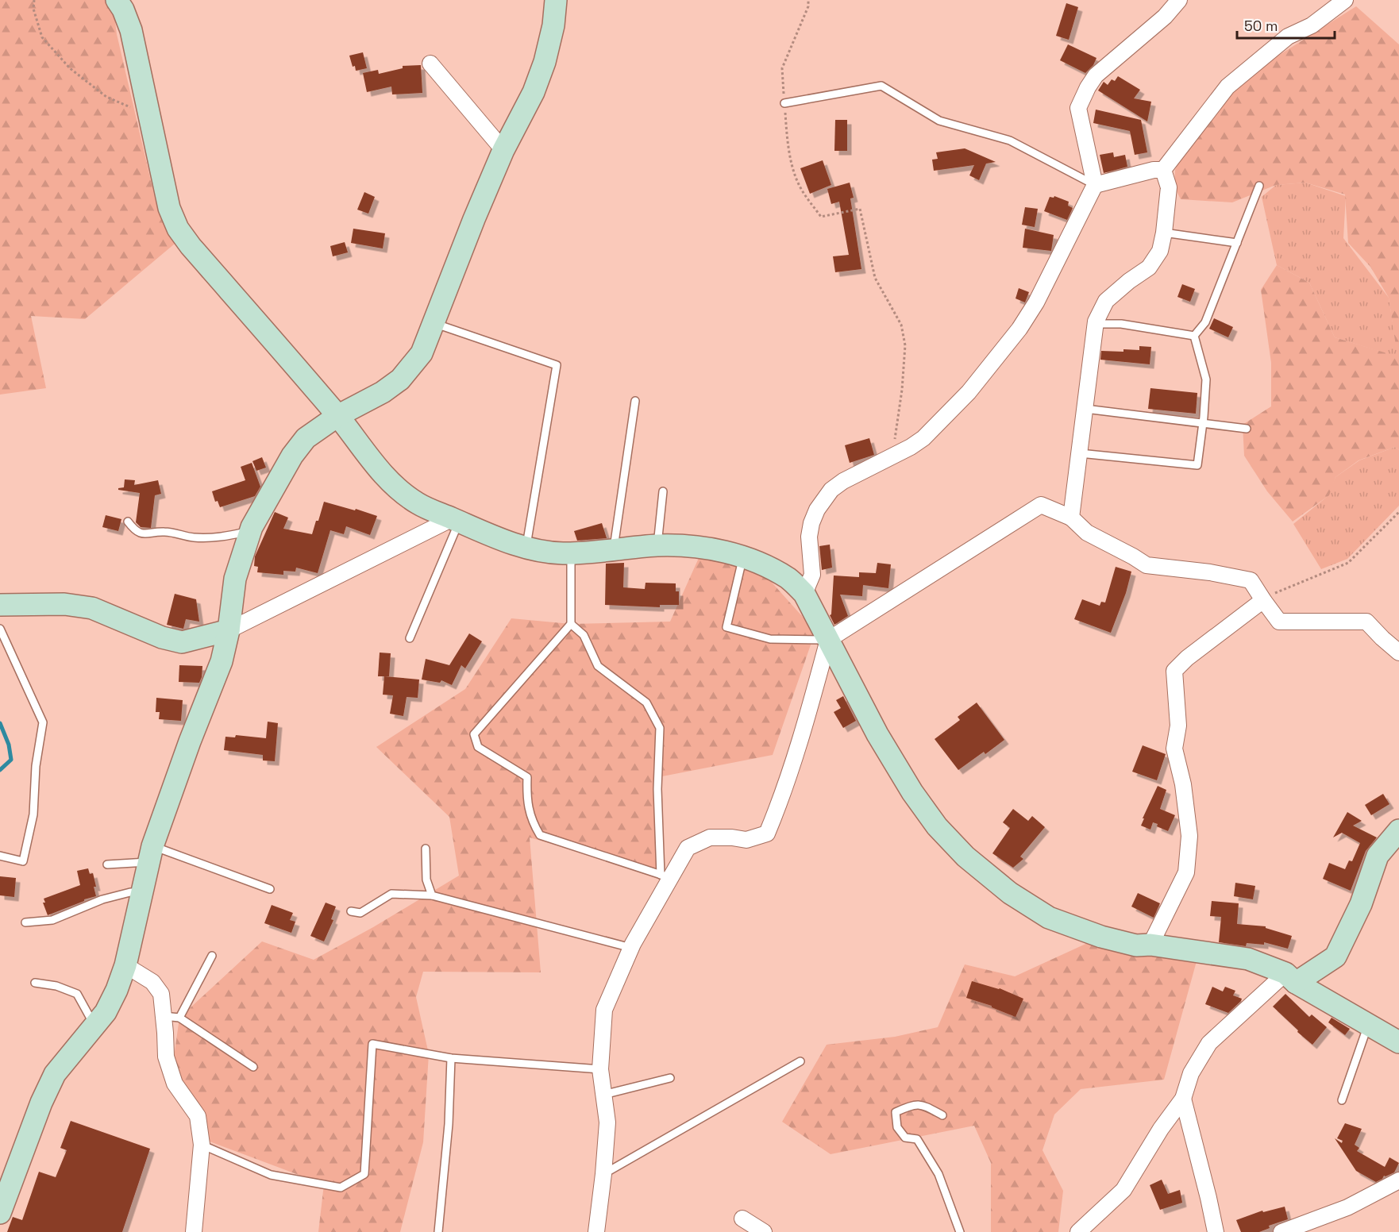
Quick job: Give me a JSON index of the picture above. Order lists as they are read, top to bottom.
{
  "scale_bar": "50 m"
}
